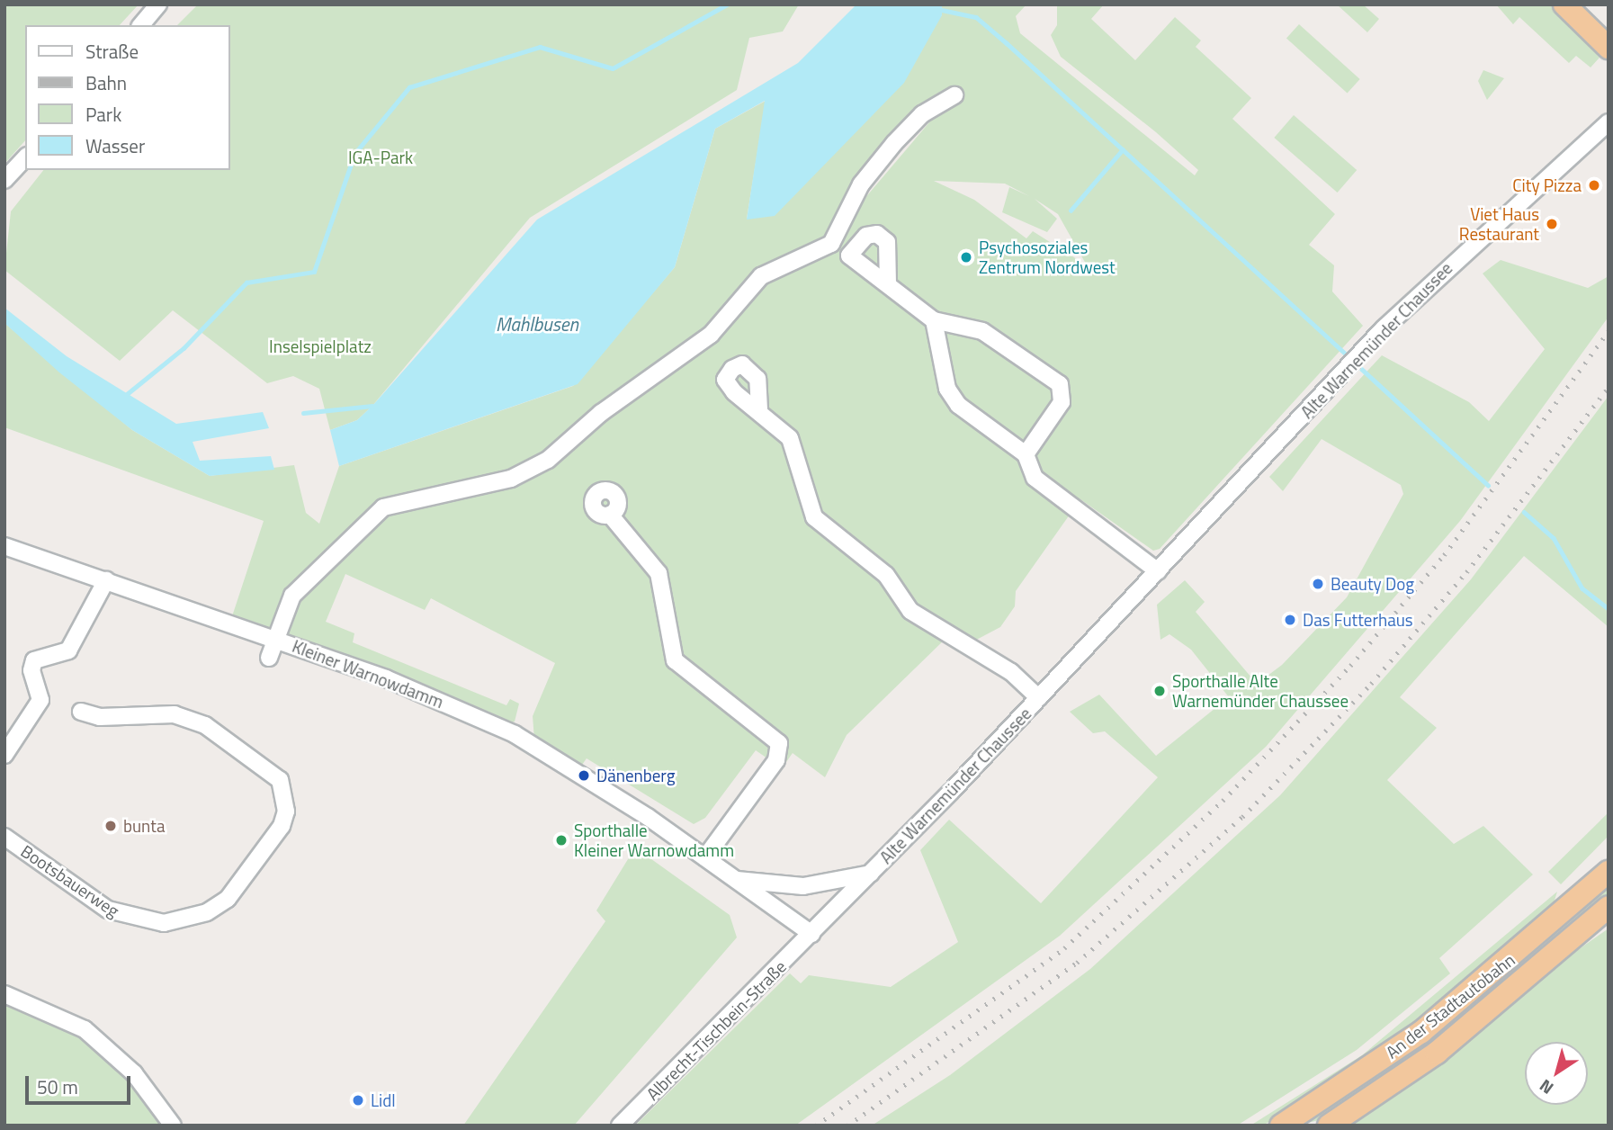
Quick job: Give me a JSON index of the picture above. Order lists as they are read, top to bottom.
{
  "streets": {
    "highway": ["An der Stadtautobahn"],
    "street": [
      "Alte Warnemünder Chaussee",
      "Kleiner Warnowdamm",
      "Bootsbauerweg",
      "Albrecht-Tischbein-Straße"
    ]
  },
  "crossings": [
    ["Alte Warnemünder Chaussee", "Kleiner Warnowdamm"],
    ["Alte Warnemünder Chaussee", "Albrecht-Tischbein-Straße"],
    ["Kleiner Warnowdamm", "Albrecht-Tischbein-Straße"]
  ],
  "water": ["Mahlbusen"],
  "parks": ["IGA-Park", "Inselspielplatz"],
  "places": [
    "City Pizza",
    "Viet Haus Restaurant",
    "Psychosoziales Zentrum Nordwest",
    "Beauty Dog",
    "Das Futterhaus",
    "Sporthalle Alte Warnemünder Chaussee",
    "Dänenberg",
    "bunta",
    "Sporthalle Kleiner Warnowdamm",
    "Lidl"
  ],
  "legend": [
    "Straße",
    "Bahn",
    "Park",
    "Wasser"
  ],
  "scale_bar": "50 m",
  "north": "bottom left"
}
